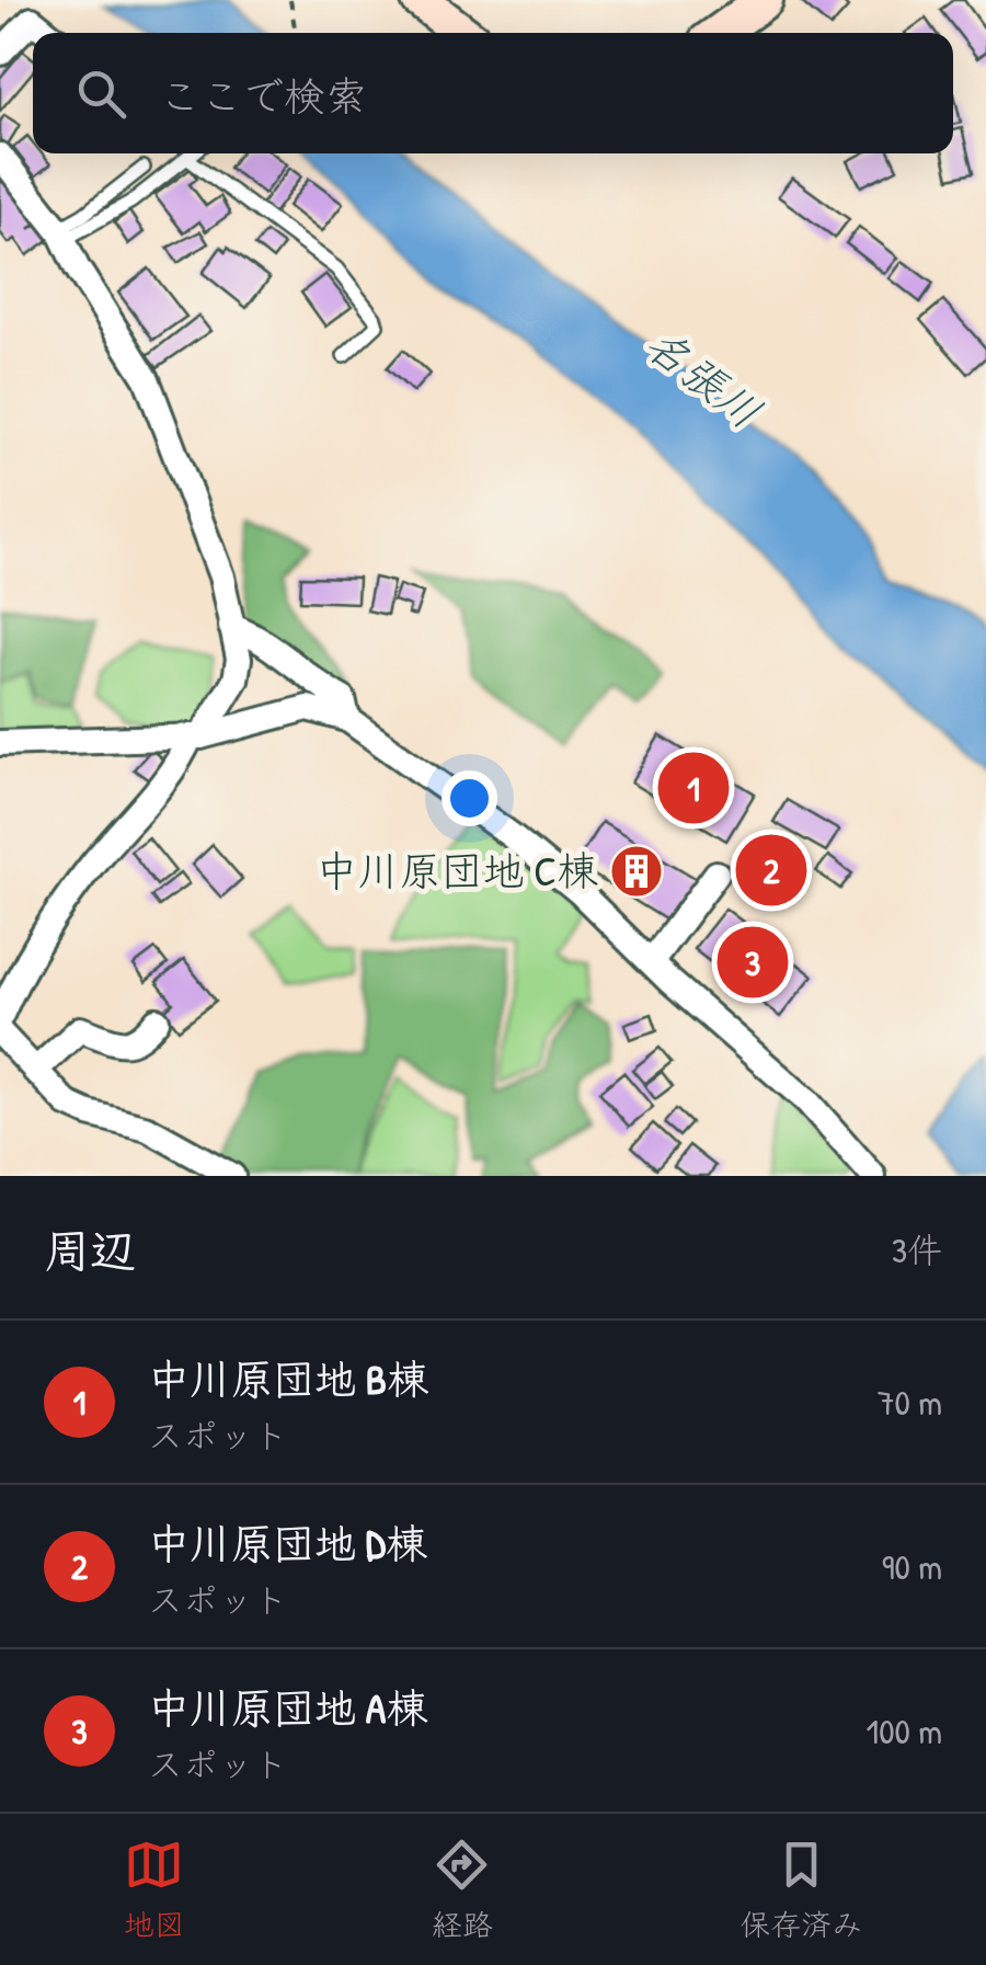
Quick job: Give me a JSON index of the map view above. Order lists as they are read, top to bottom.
{
  "water": ["名張川"],
  "places": {
    "building": ["中川原団地 C棟"]
  },
  "page": {
    "search": "ここで検索",
    "pins": ["1", "2", "3"],
    "heading": ["周辺", "3件"],
    "list": [
      {
        "mark": "1",
        "name": "中川原団地 B棟",
        "note": "スポット",
        "value": "70 m"
      },
      {
        "mark": "2",
        "name": "中川原団地 D棟",
        "note": "スポット",
        "value": "90 m"
      },
      {
        "mark": "3",
        "name": "中川原団地 A棟",
        "note": "スポット",
        "value": "100 m"
      }
    ],
    "nav": ["地図", "経路", "保存済み"]
  }
}
